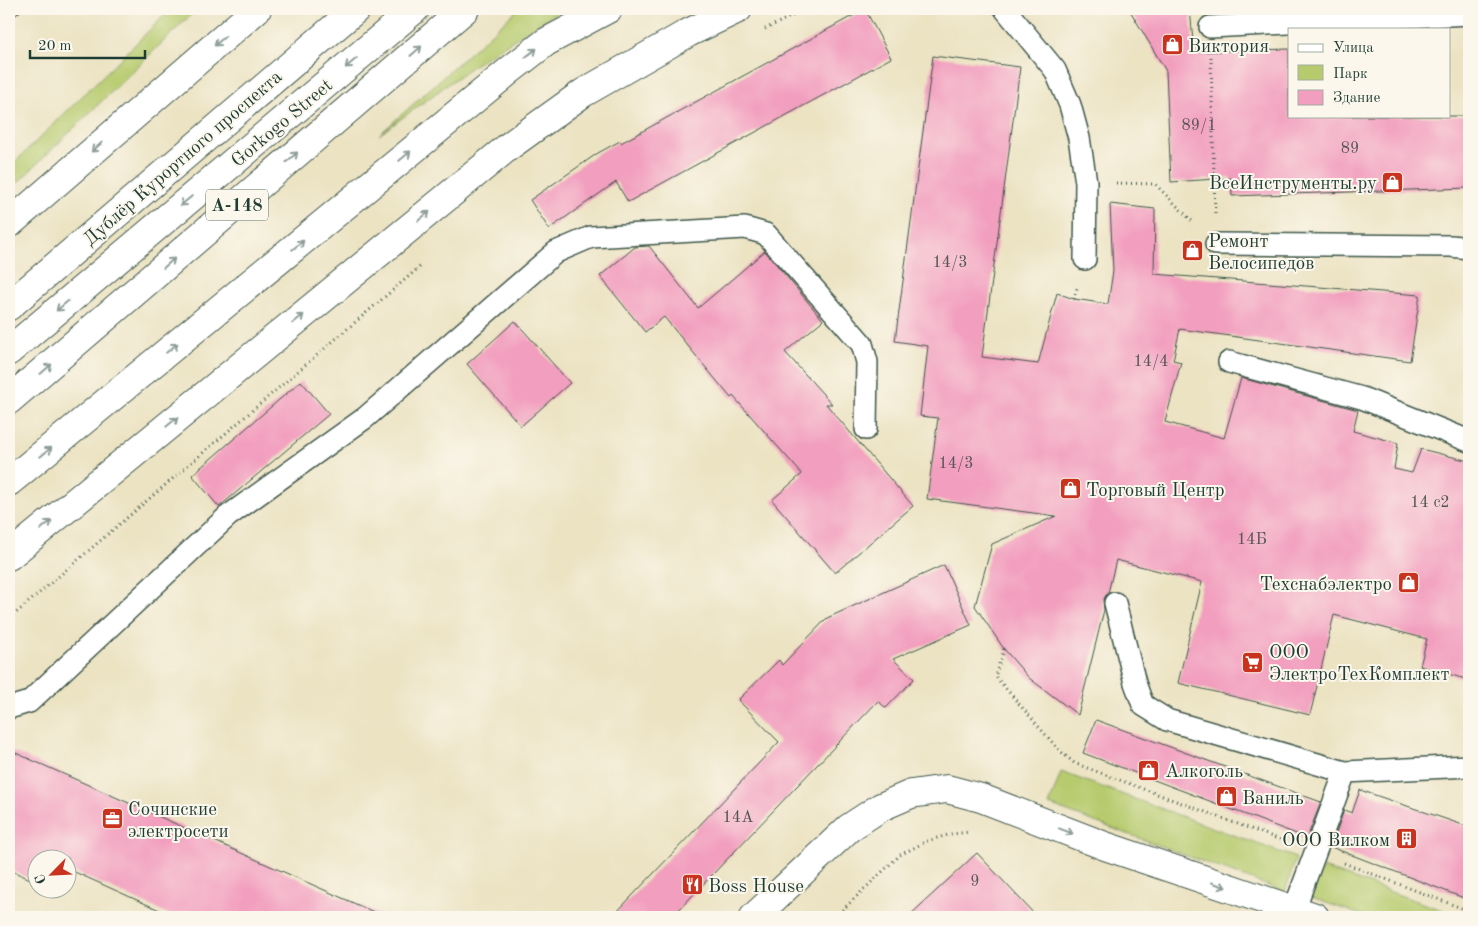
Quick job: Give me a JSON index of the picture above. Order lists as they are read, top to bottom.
{
  "streets": {
    "main road": ["Gorkogo Street", "Дублёр Курортного проспекта", "А-148"]
  },
  "places": {
    "shop": [
      "Виктория",
      "ВсеИнструменты.ру",
      "Ремонт Велосипедов",
      "Торговый Центр",
      "Техснабэлектро",
      "Алкоголь",
      "Ваниль"
    ],
    "supermarket": ["ООО ЭлектроТехКомплект"],
    "office": ["Сочинские электросети"],
    "building": ["ООО Вилком"],
    "restaurant": ["Boss House"]
  },
  "house_numbers": [
    "89/1",
    "89",
    "14/3",
    "14/4",
    "14/3",
    "14 с2",
    "14Б",
    "14А",
    "9"
  ],
  "legend": ["Улица", "Парк", "Здание"],
  "scale_bar": "20 m",
  "north": "bottom left"
}
